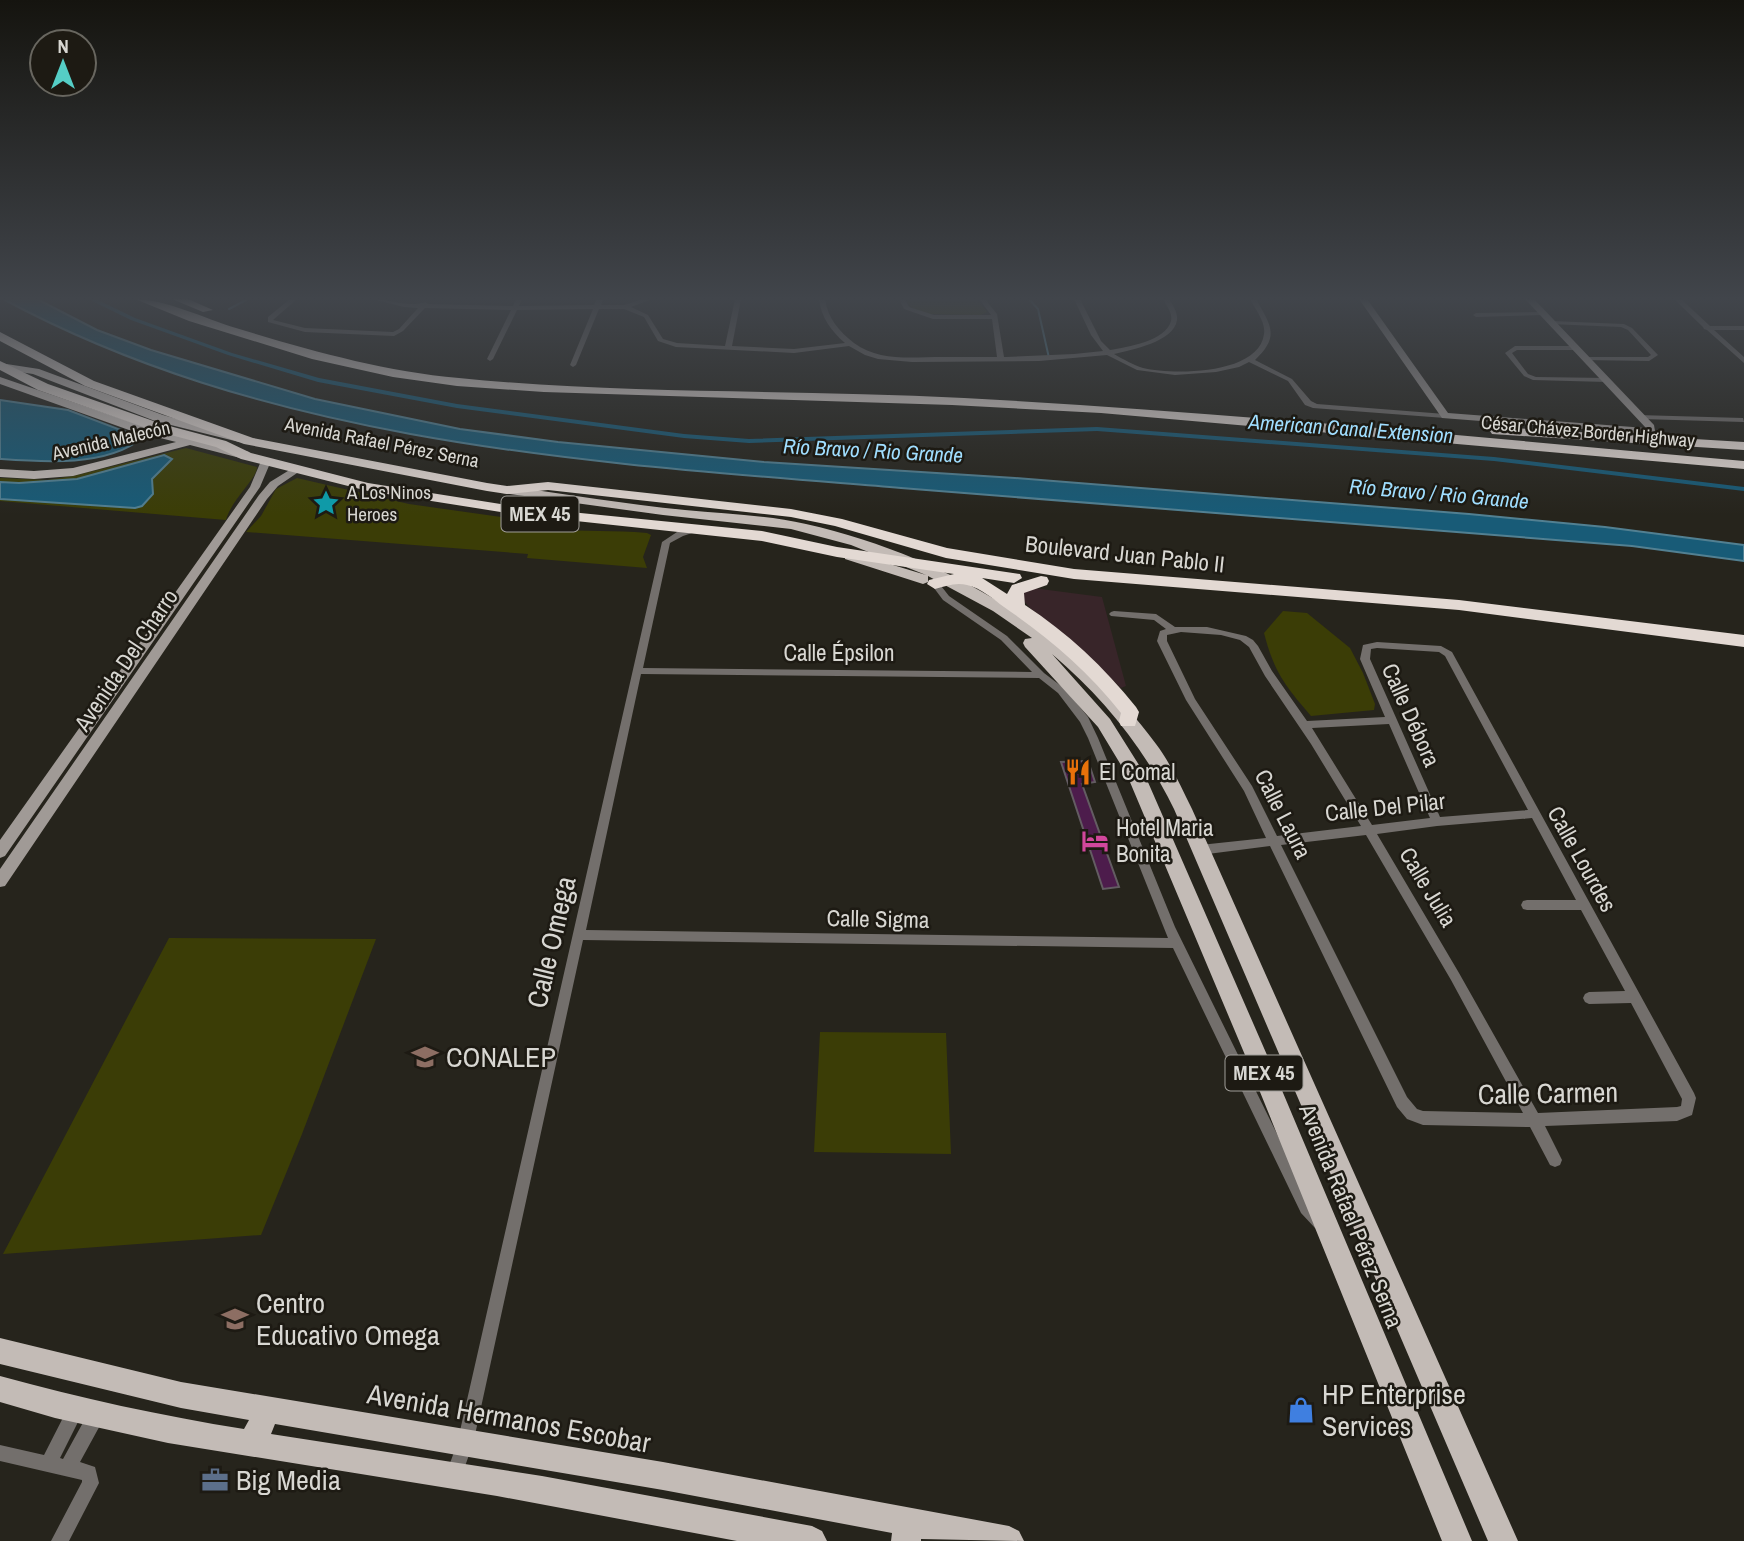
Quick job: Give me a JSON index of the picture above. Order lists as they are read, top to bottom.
{
  "streets": {
    "highway": [
      "César Chávez Border Highway",
      "Avenida Rafael Pérez Serna",
      "MEX 45",
      "Boulevard Juan Pablo II"
    ],
    "main road": ["Avenida Malecón", "Avenida Hermanos Escobar"],
    "street": [
      "Calle Épsilon",
      "Avenida Del Charro",
      "Calle Débora",
      "Calle Del Pilar",
      "Calle Laura",
      "Calle Lourdes",
      "Calle Julia",
      "Calle Sigma",
      "Calle Omega",
      "Calle Carmen"
    ]
  },
  "crossings": [
    ["Avenida Malecón", "MEX 45"],
    ["Avenida Rafael Pérez Serna", "MEX 45"],
    ["Avenida Rafael Pérez Serna", "Boulevard Juan Pablo II"],
    ["Avenida Rafael Pérez Serna", "Avenida Del Charro"],
    ["Avenida Rafael Pérez Serna", "Calle Del Pilar"],
    ["Calle Épsilon", "Calle Omega"],
    ["Calle Débora", "Calle Del Pilar"],
    ["Calle Débora", "Calle Lourdes"],
    ["Calle Del Pilar", "Calle Laura"],
    ["Calle Del Pilar", "Calle Lourdes"],
    ["Calle Del Pilar", "Calle Julia"],
    ["Calle Laura", "Calle Julia"],
    ["Calle Laura", "Calle Carmen"],
    ["Calle Lourdes", "Calle Carmen"],
    ["Calle Julia", "Calle Carmen"],
    ["Calle Sigma", "Calle Omega"],
    ["Calle Omega", "Avenida Hermanos Escobar"]
  ],
  "water": ["American Canal Extension", "Río Bravo / Rio Grande"],
  "places": {
    "place": ["A Los Ninos Heroes"],
    "restaurant": ["El Comal"],
    "hotel": ["Hotel Maria Bonita"],
    "school or university": ["CONALEP", "Centro Educativo Omega"],
    "shop": ["HP Enterprise Services"],
    "office": ["Big Media"]
  },
  "north": "top"
}
